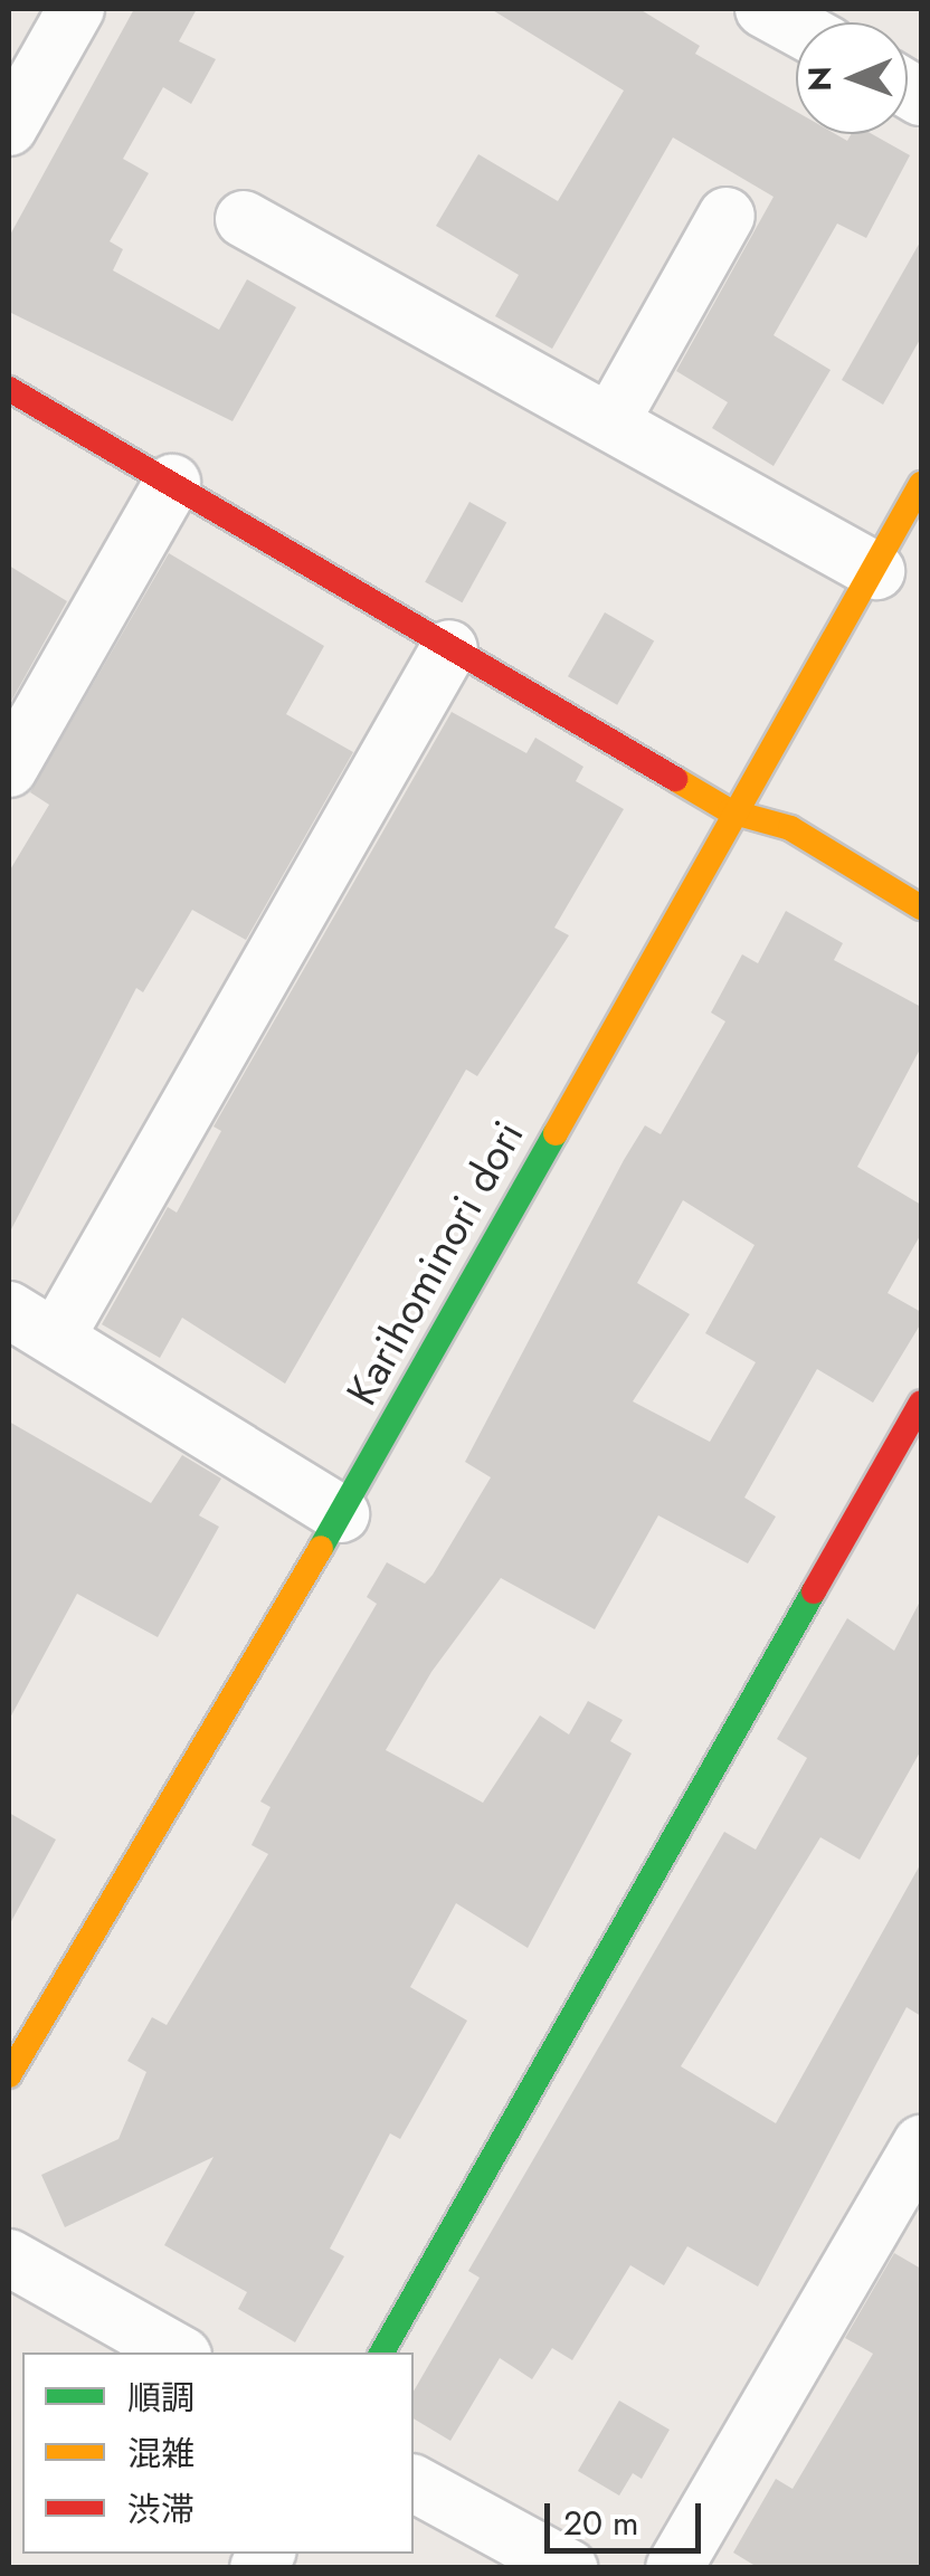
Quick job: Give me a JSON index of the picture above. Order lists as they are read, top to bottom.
{
  "streets": {
    "street": ["Karihominori dori"]
  },
  "legend": ["順調", "混雑", "渋滞"],
  "scale_bar": "20 m",
  "north": "left"
}
